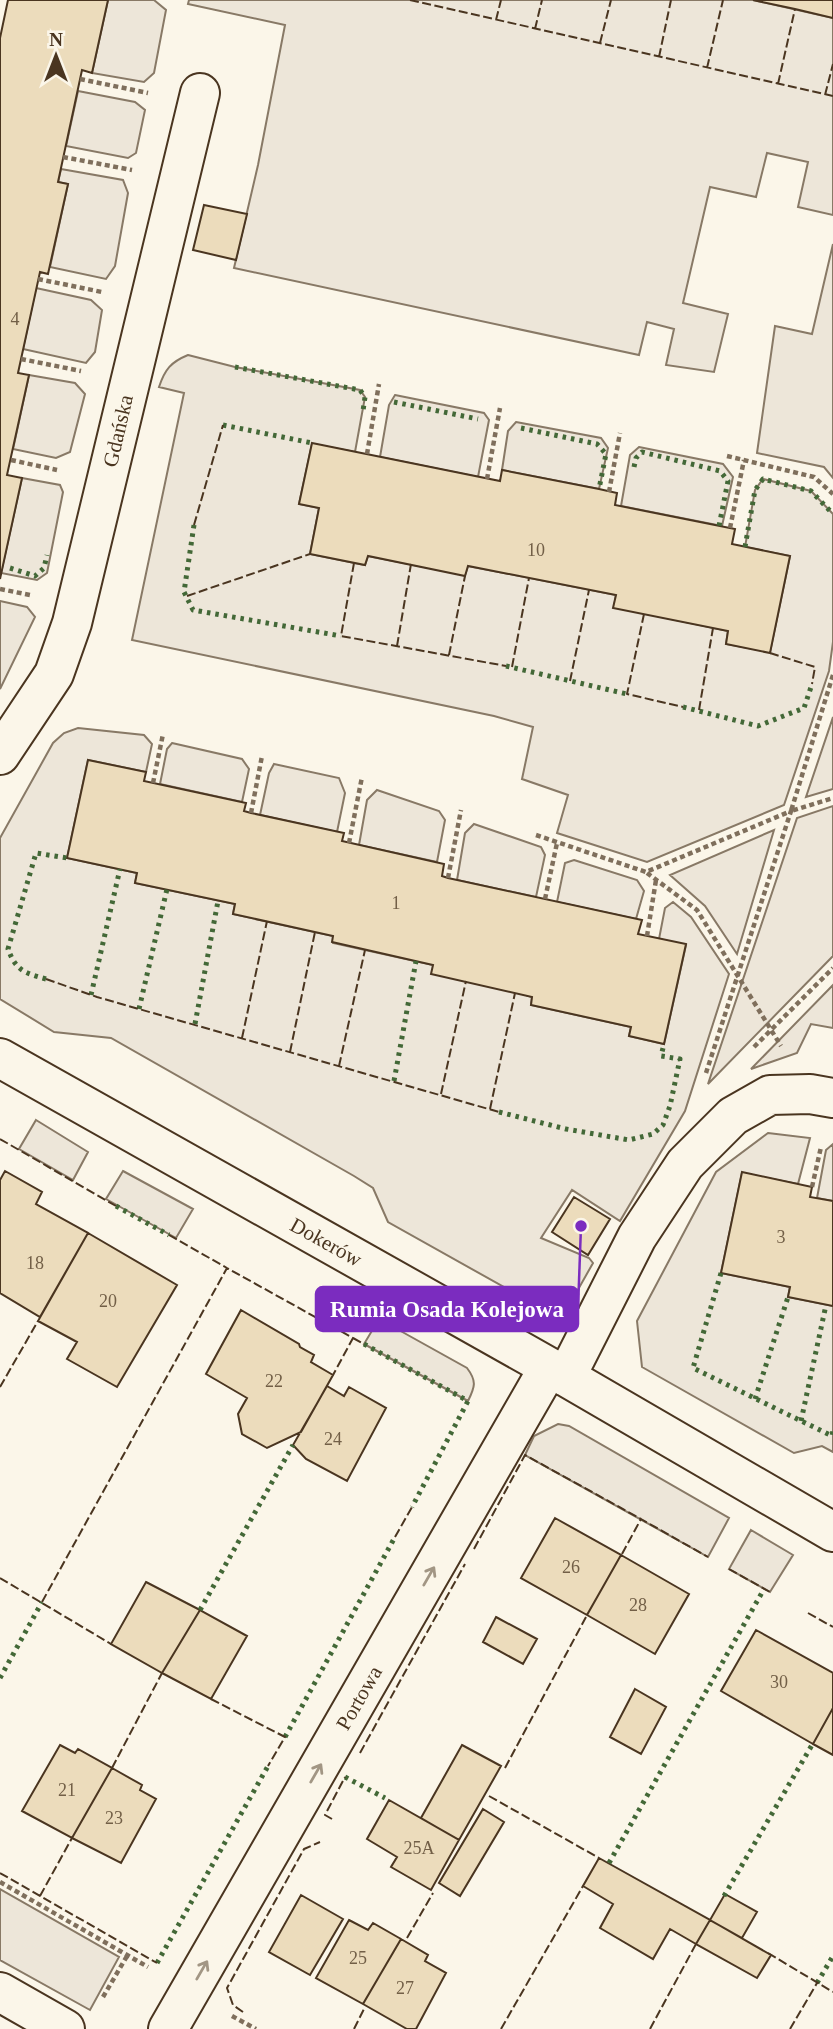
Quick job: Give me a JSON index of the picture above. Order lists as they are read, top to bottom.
{
  "streets": {
    "street": ["Gdańska", "Dokerów", "Portowa"]
  },
  "crossings": [
    ["Dokerów", "Portowa"]
  ],
  "one_way": ["Portowa"],
  "places": ["Rumia Osada Kolejowa"],
  "house_numbers": [
    "4",
    "10",
    "1",
    "3",
    "18",
    "20",
    "22",
    "24",
    "26",
    "28",
    "30",
    "21",
    "23",
    "25A",
    "25",
    "27"
  ],
  "north": "top"
}
